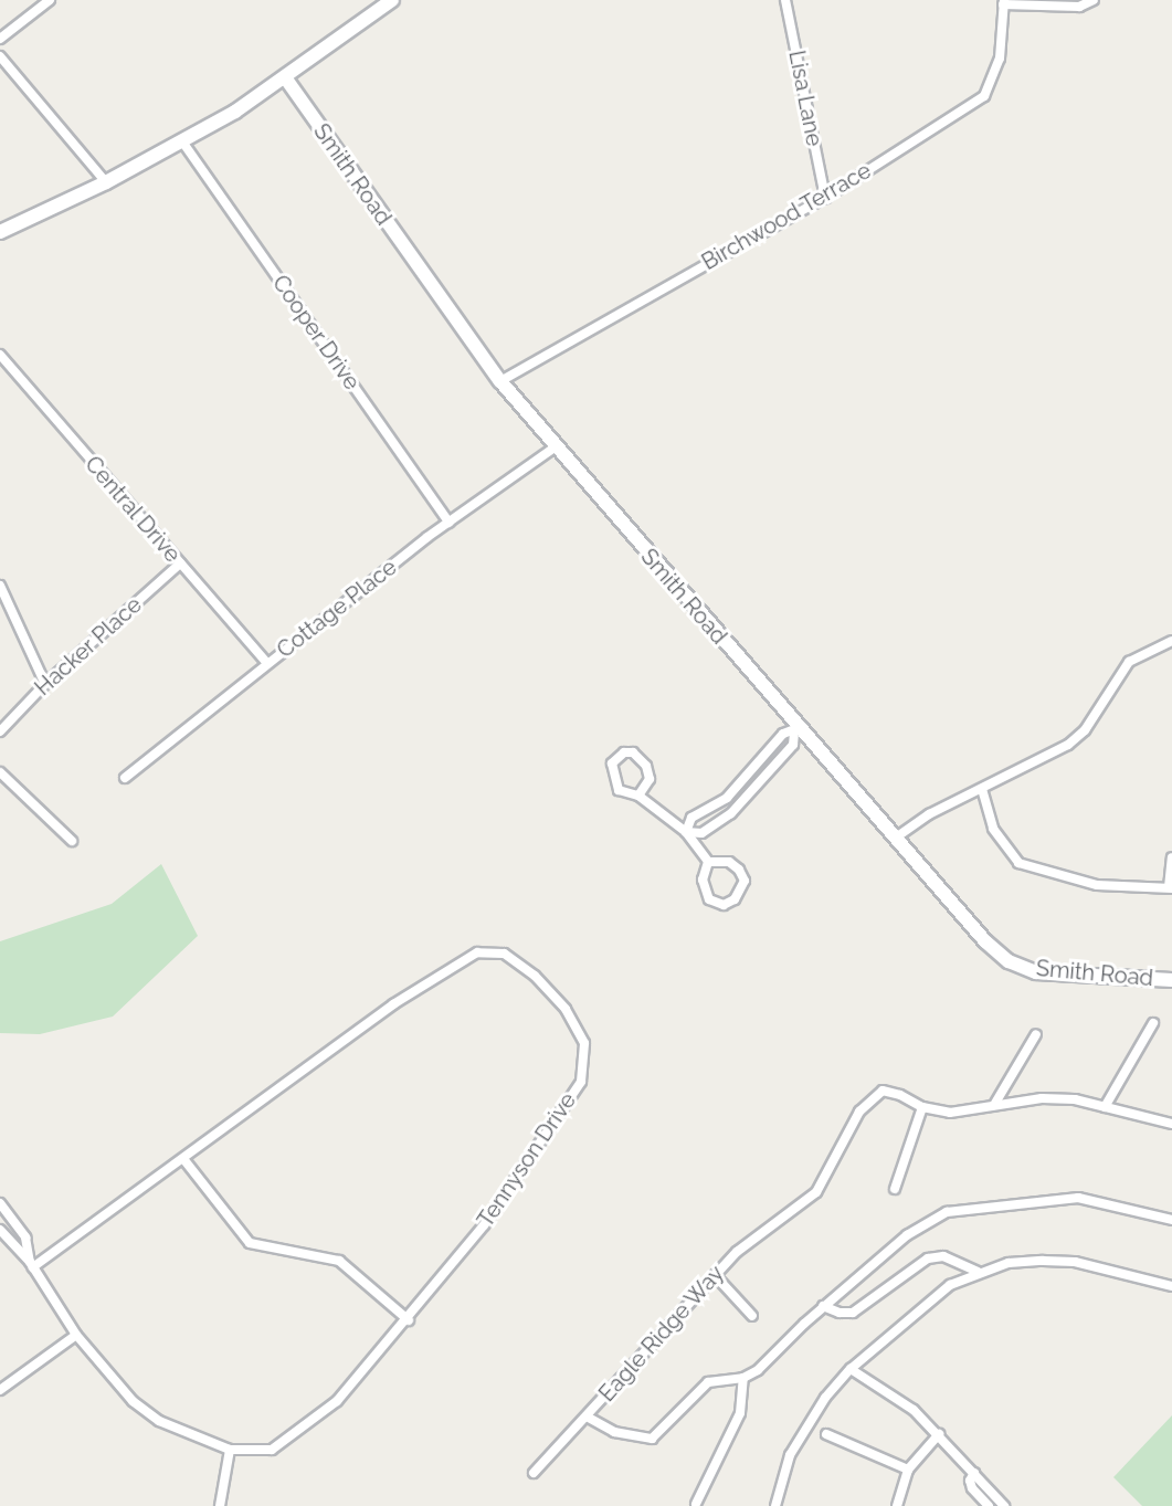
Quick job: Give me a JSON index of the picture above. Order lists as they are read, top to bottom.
{
  "streets": {
    "street": [
      "Lisa Lane",
      "Smith Road",
      "Birchwood Terrace",
      "Cooper Drive",
      "Central Drive",
      "Cottage Place",
      "Hacker Place",
      "Tennyson Drive",
      "Eagle Ridge Way"
    ]
  },
  "crossings": [
    ["Lisa Lane", "Birchwood Terrace"],
    ["Smith Road", "Birchwood Terrace"],
    ["Smith Road", "Cottage Place"],
    ["Cooper Drive", "Cottage Place"],
    ["Central Drive", "Cottage Place"],
    ["Central Drive", "Hacker Place"]
  ]
}
